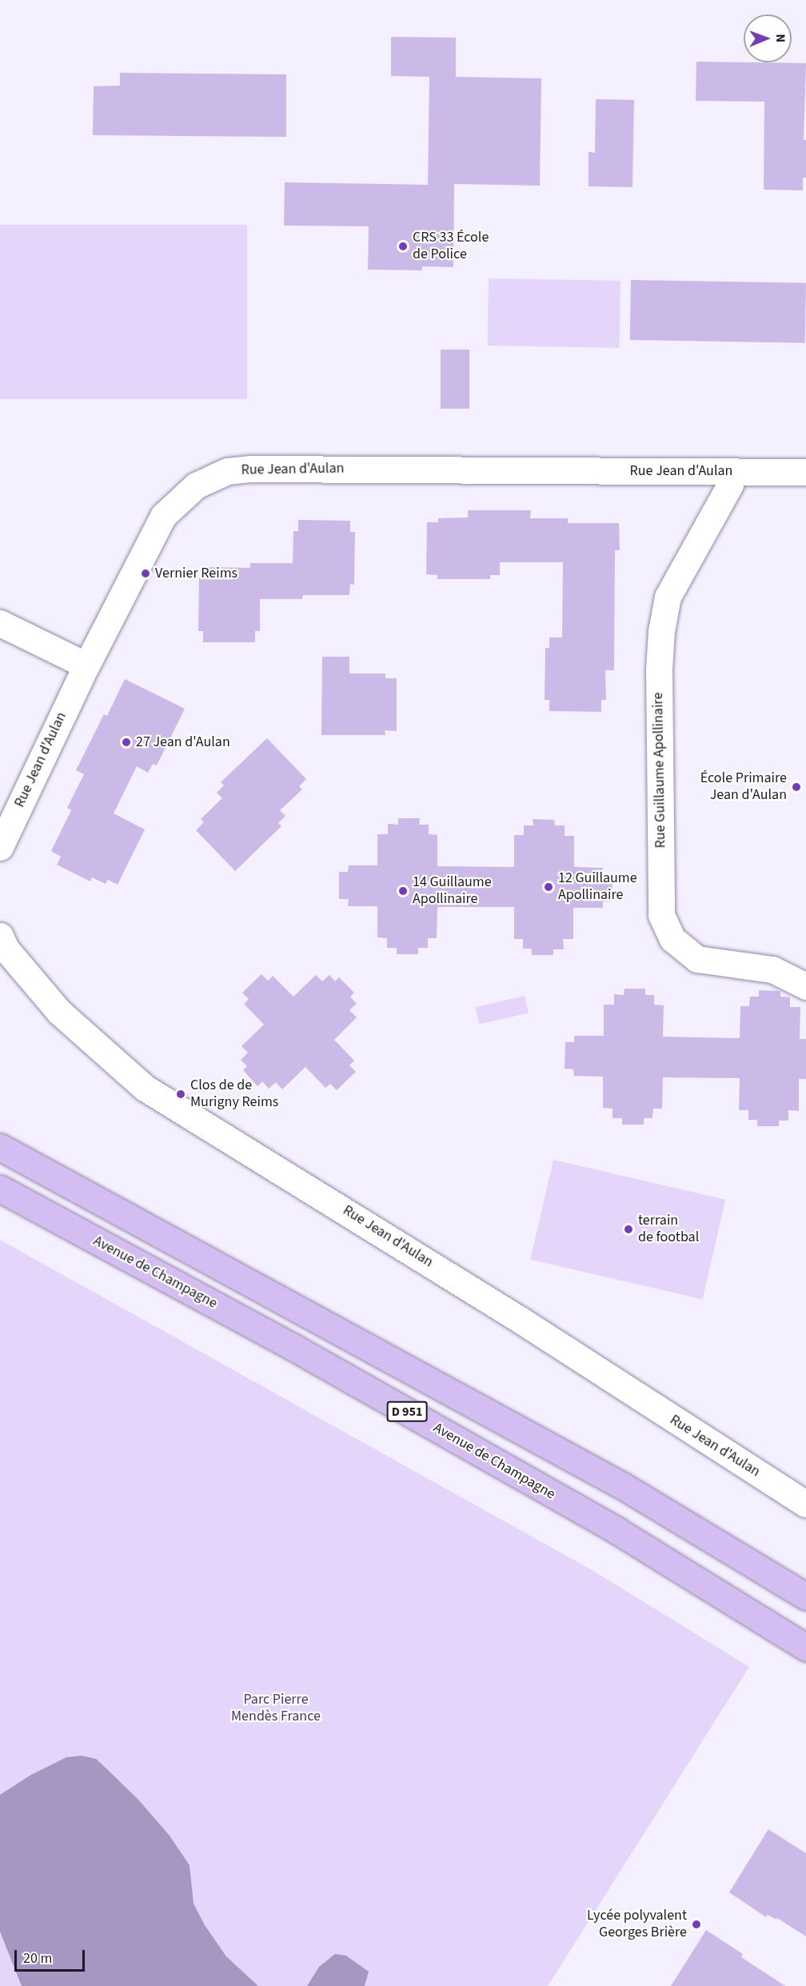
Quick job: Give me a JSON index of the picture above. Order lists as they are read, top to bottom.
{
  "streets": {
    "main road": ["Avenue de Champagne", "D 951"],
    "street": ["Rue Jean d'Aulan", "Rue Guillaume Apollinaire"]
  },
  "crossings": [
    ["Rue Jean d'Aulan", "Rue Guillaume Apollinaire"]
  ],
  "parks": ["Parc Pierre Mendès France"],
  "places": [
    "CRS 33 École de Police",
    "Vernier Reims",
    "27 Jean d'Aulan",
    "École Primaire Jean d'Aulan",
    "12 Guillaume Apollinaire",
    "14 Guillaume Apollinaire",
    "Clos de de Murigny Reims",
    "terrain de footbal",
    "Lycée polyvalent Georges Brière"
  ],
  "scale_bar": "20 m",
  "north": "right"
}
